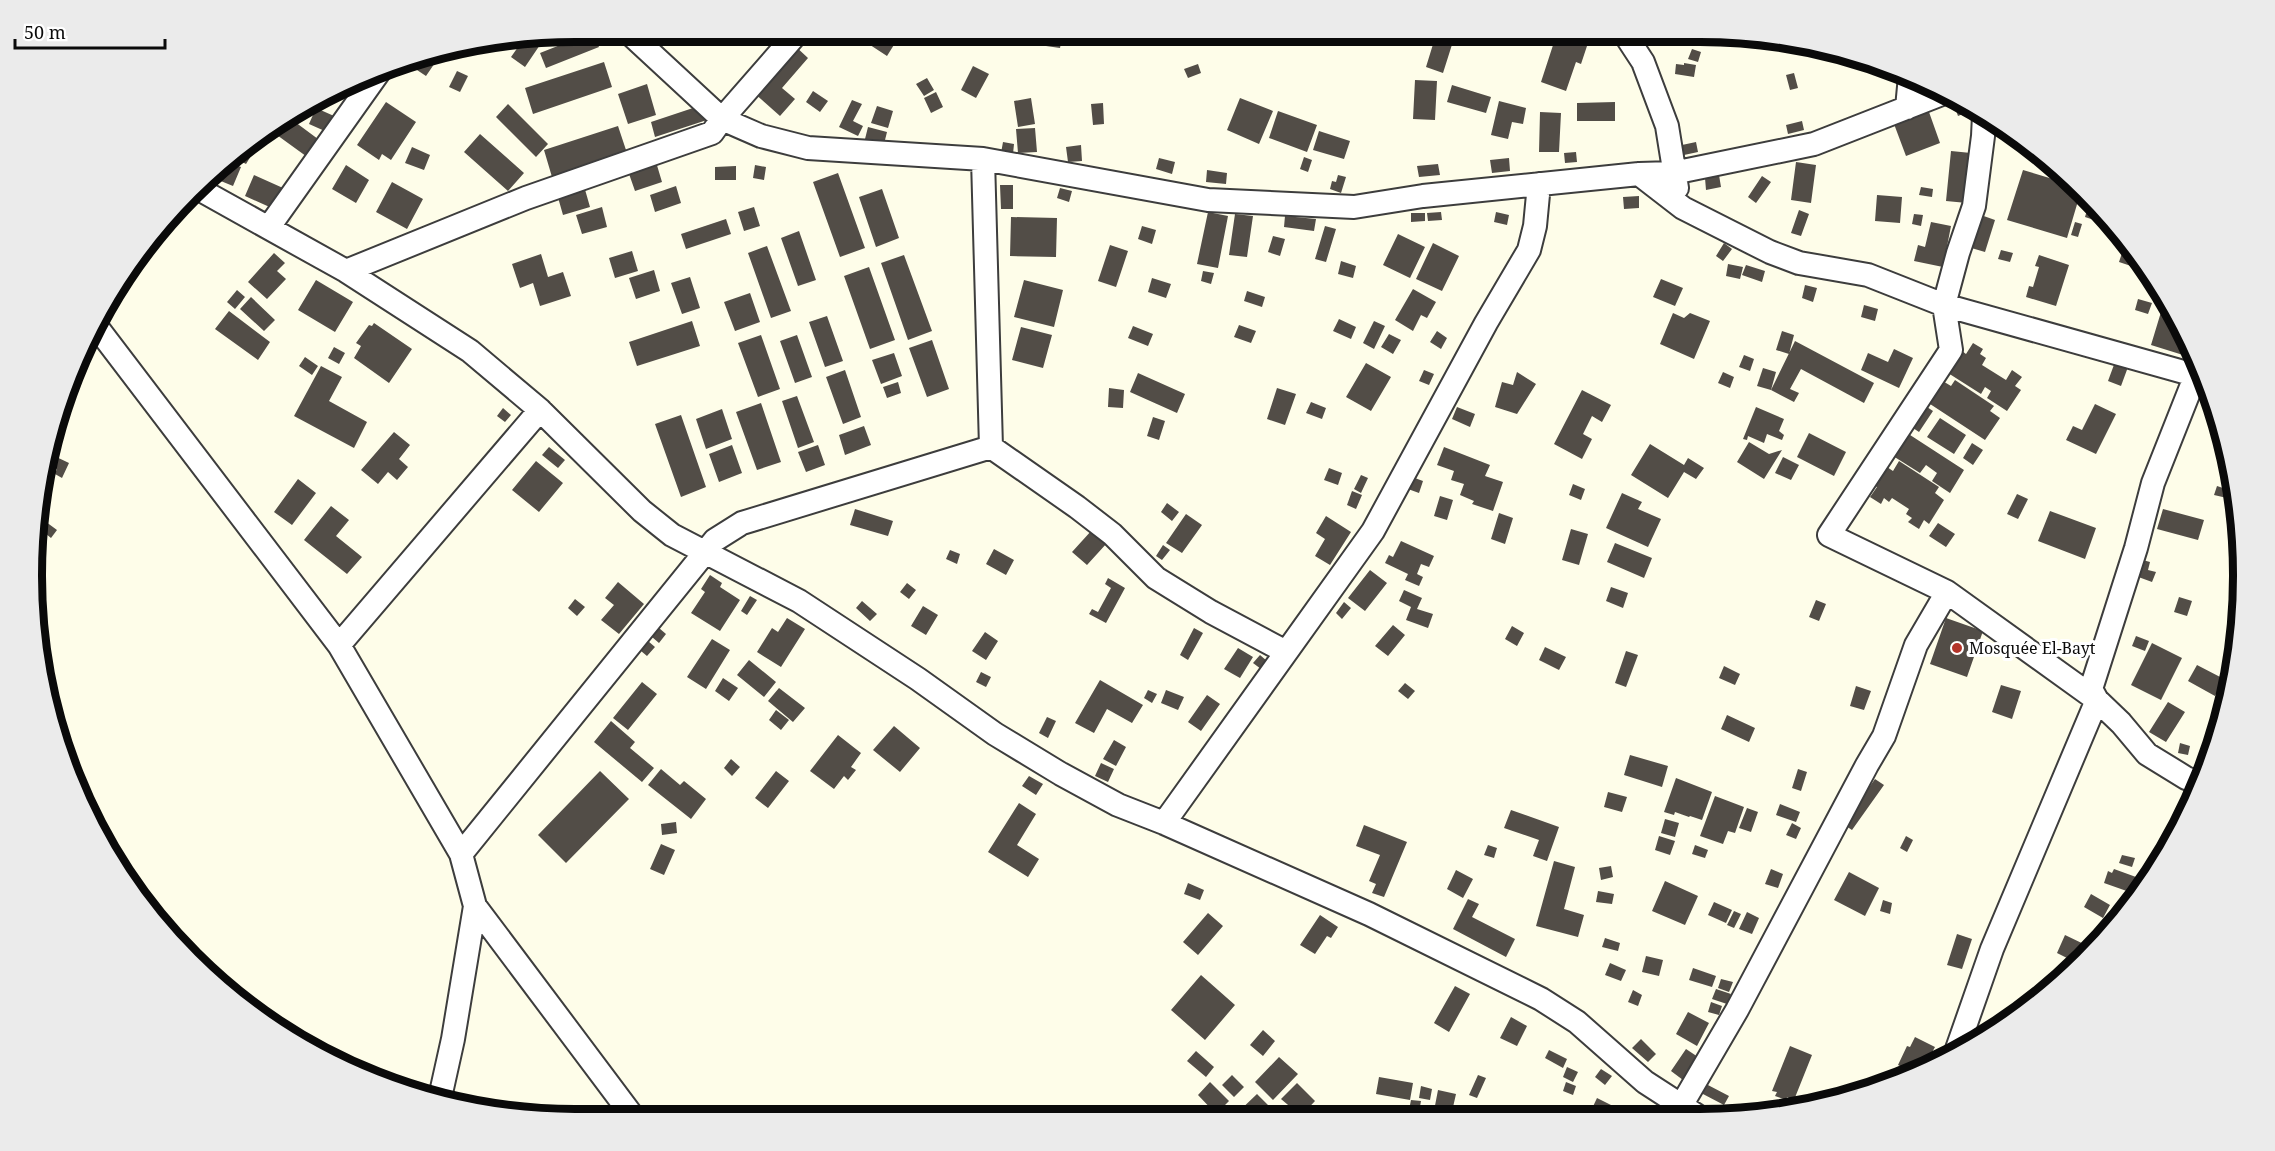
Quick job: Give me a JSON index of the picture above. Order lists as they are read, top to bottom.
{
  "places": ["Mosquée El-Bayt"],
  "scale_bar": "50 m"
}
